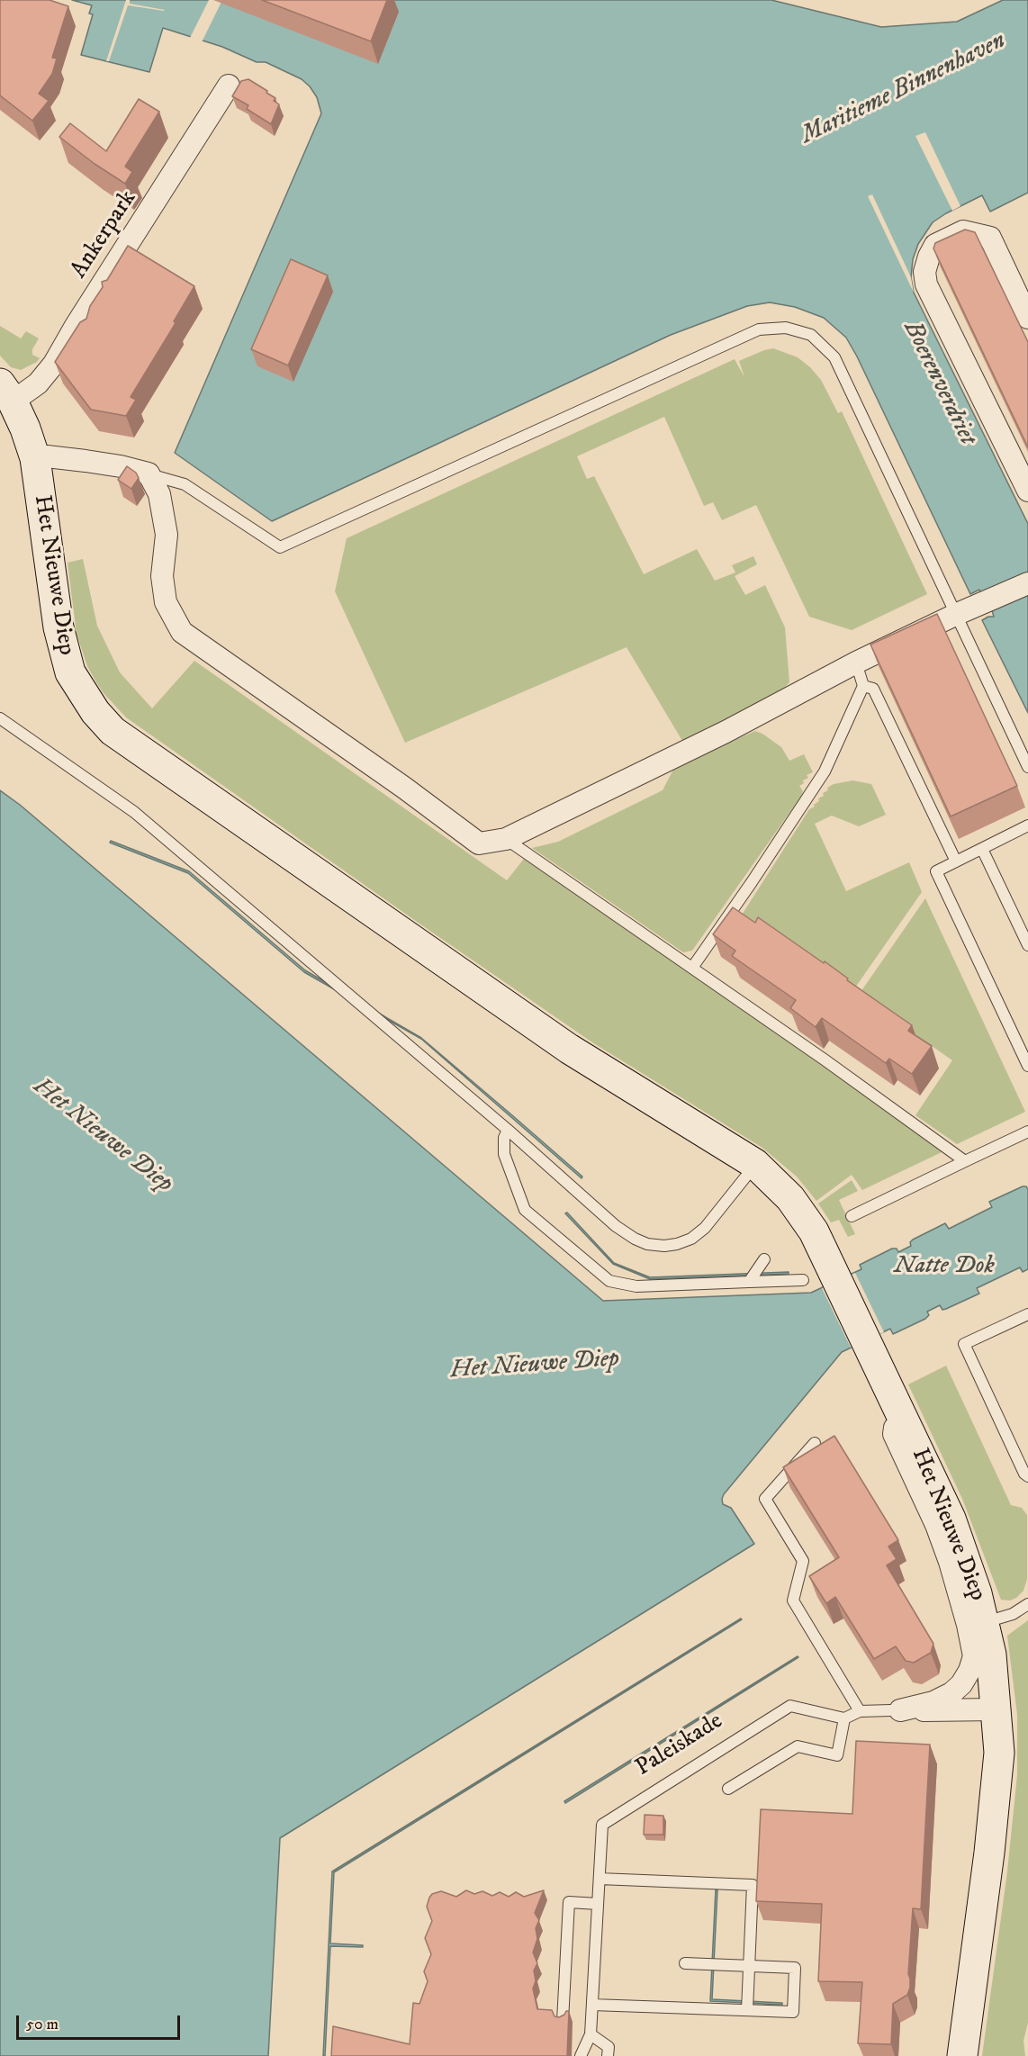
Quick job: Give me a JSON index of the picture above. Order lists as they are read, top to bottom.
{
  "streets": {
    "street": ["Ankerpark", "Het Nieuwe Diep"],
    "lane": ["Paleiskade"]
  },
  "crossings": [
    ["Ankerpark", "Het Nieuwe Diep"]
  ],
  "water": [
    "Maritieme Binnenhaven",
    "Boerenverdriet",
    "Het Nieuwe Diep",
    "Natte Dok"
  ],
  "scale_bar": "50 m"
}
